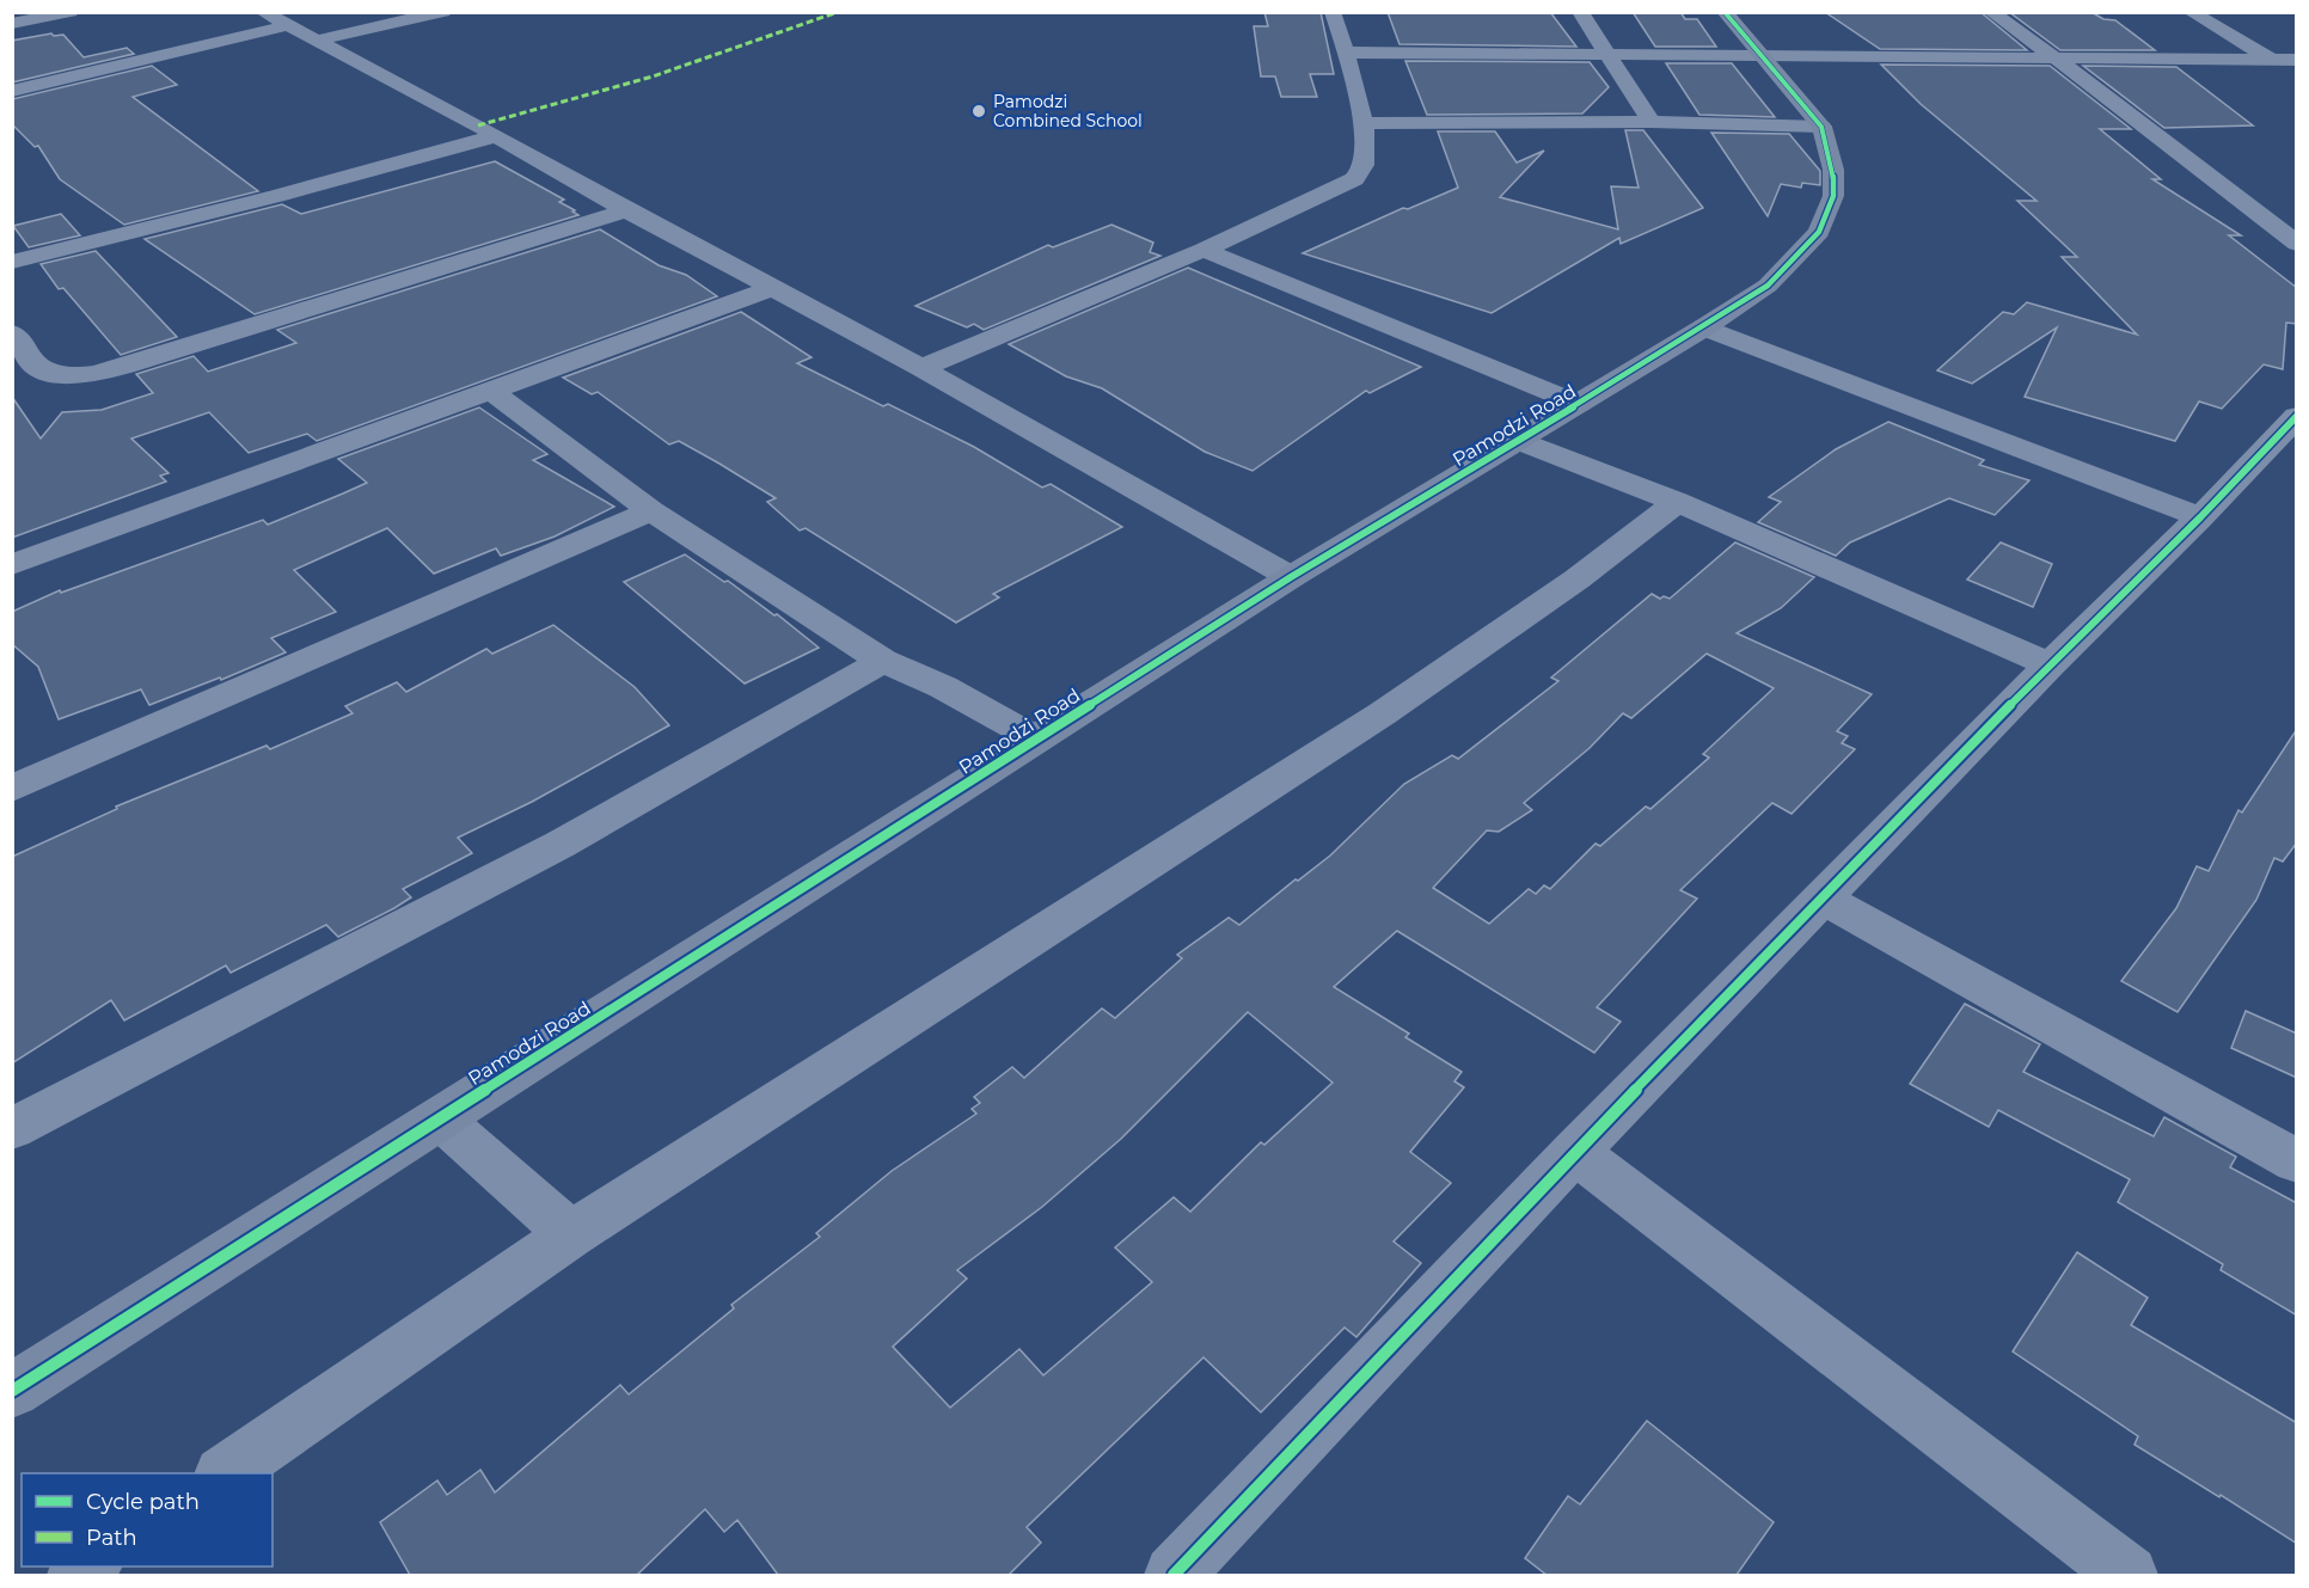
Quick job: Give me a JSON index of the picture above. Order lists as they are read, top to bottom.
{
  "streets": {
    "street": ["Pamodzi Road"]
  },
  "places": ["Pamodzi Combined School"],
  "legend": ["Cycle path", "Path"]
}
